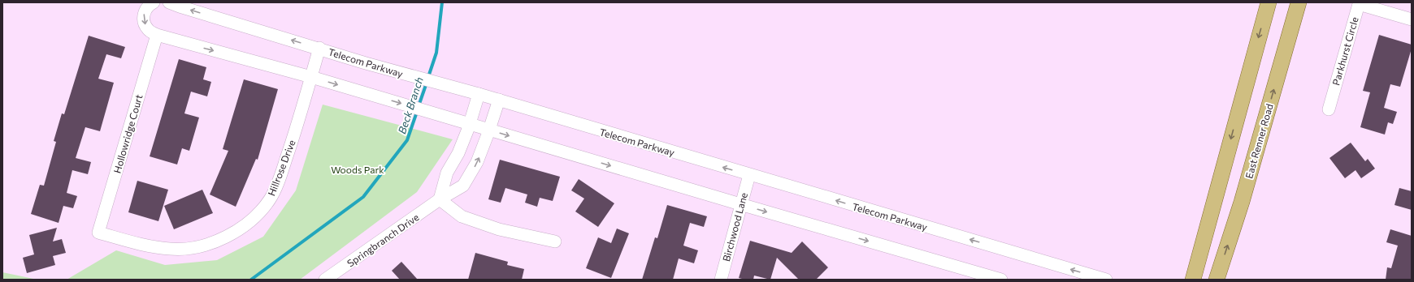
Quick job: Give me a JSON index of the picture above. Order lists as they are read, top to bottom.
{
  "streets": {
    "main road": ["East Renner Road"],
    "street": [
      "Parkhurst Circle",
      "Telecom Parkway",
      "Hollowridge Court",
      "Hillrose Drive",
      "Birchwood Lane",
      "Springbranch Drive"
    ]
  },
  "crossings": [
    ["Telecom Parkway", "Hillrose Drive"],
    ["Telecom Parkway", "Birchwood Lane"],
    ["Telecom Parkway", "Springbranch Drive"],
    ["Hollowridge Court", "Hillrose Drive"]
  ],
  "water": ["Beck Branch"],
  "parks": ["Woods Park"]
}
